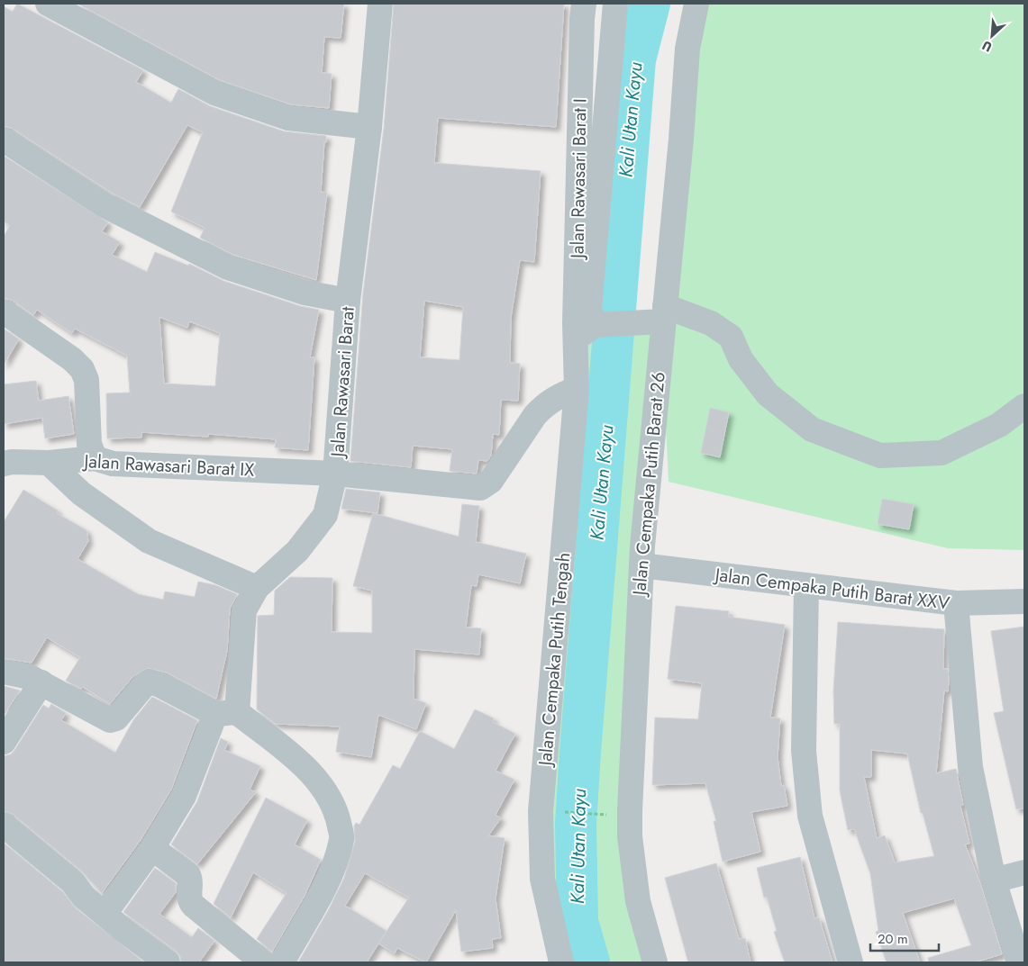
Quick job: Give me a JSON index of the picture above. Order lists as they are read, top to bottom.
{
  "streets": {
    "street": [
      "Jalan Rawasari Barat I",
      "Jalan Rawasari Barat",
      "Jalan Rawasari Barat IX",
      "Jalan Cempaka Putih Barat 26",
      "Jalan Cempaka Putih Barat XXV",
      "Jalan Cempaka Putih Tengah"
    ]
  },
  "crossings": [
    ["Jalan Rawasari Barat I", "Jalan Cempaka Putih Tengah"],
    ["Jalan Rawasari Barat", "Jalan Rawasari Barat IX"],
    ["Jalan Rawasari Barat", "Jalan Cempaka Putih Tengah"],
    ["Jalan Cempaka Putih Barat 26", "Jalan Cempaka Putih Barat XXV"]
  ],
  "water": ["Kali Utan Kayu"],
  "scale_bar": "20 m",
  "north": "bottom left"
}
